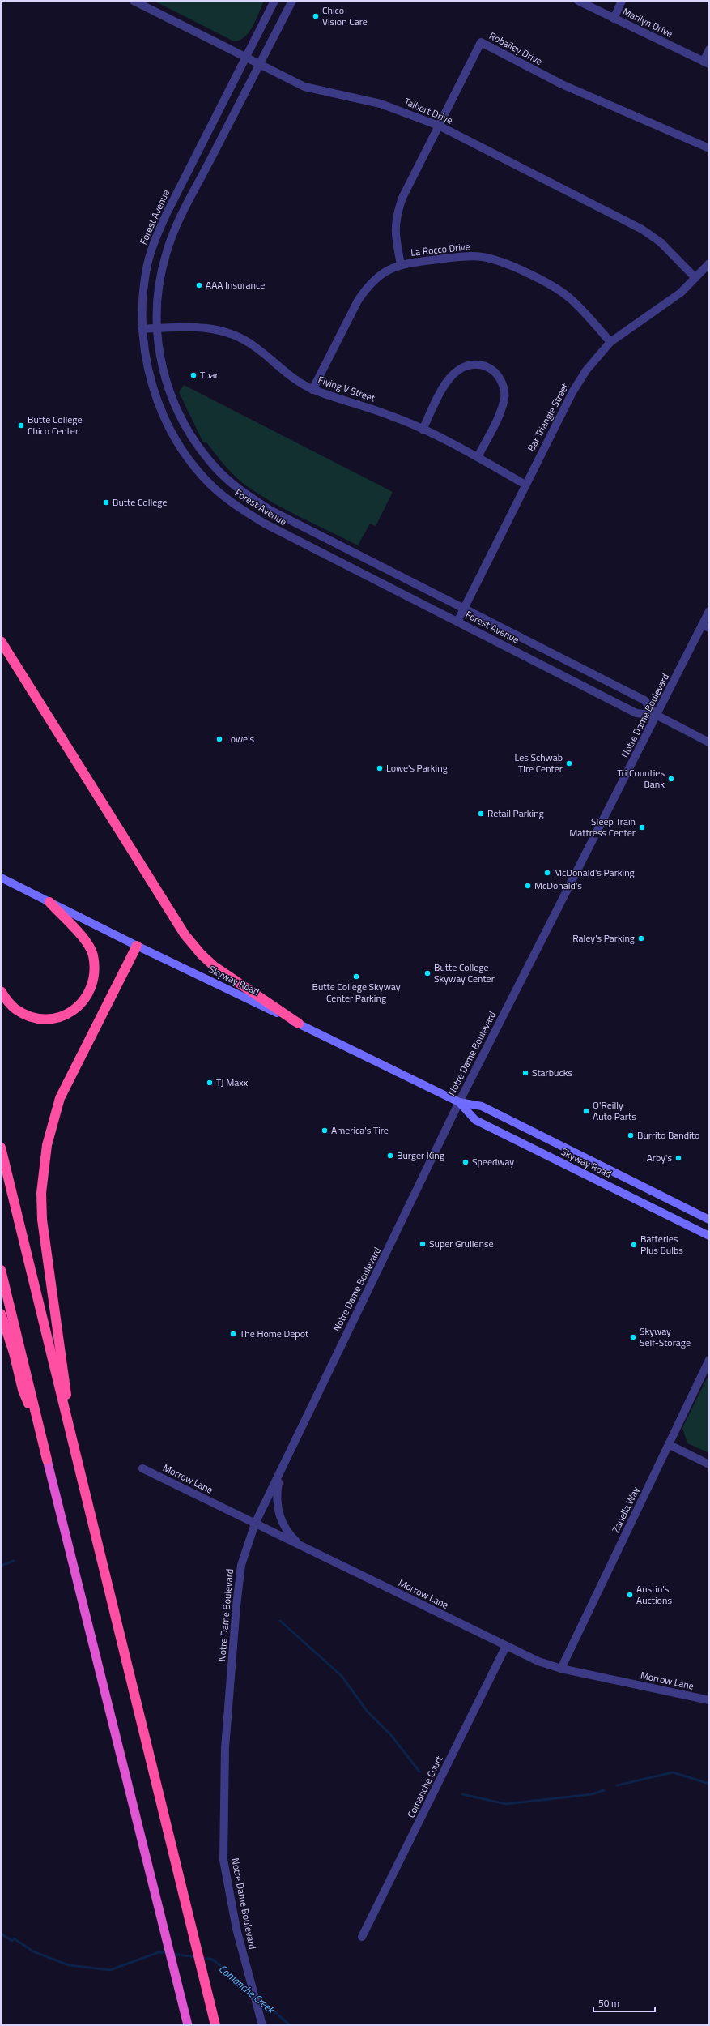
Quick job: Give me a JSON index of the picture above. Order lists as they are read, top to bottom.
{
  "streets": {
    "main road": ["Skyway Road"],
    "street": [
      "Marilyn Drive",
      "Robailey Drive",
      "Talbert Drive",
      "Forest Avenue",
      "La Rocco Drive",
      "Flying V Street",
      "Bar Triangle Street",
      "Notre Dame Boulevard",
      "Morrow Lane",
      "Zanella Way",
      "Comanche Court"
    ]
  },
  "crossings": [
    ["Robailey Drive", "Talbert Drive"],
    ["Robailey Drive", "La Rocco Drive"],
    ["Talbert Drive", "Forest Avenue"],
    ["Talbert Drive", "Bar Triangle Street"],
    ["Forest Avenue", "Flying V Street"],
    ["Forest Avenue", "Bar Triangle Street"],
    ["Forest Avenue", "Notre Dame Boulevard"],
    ["La Rocco Drive", "Flying V Street"],
    ["La Rocco Drive", "Bar Triangle Street"],
    ["Flying V Street", "Bar Triangle Street"],
    ["Notre Dame Boulevard", "Skyway Road"],
    ["Notre Dame Boulevard", "Morrow Lane"],
    ["Morrow Lane", "Zanella Way"],
    ["Morrow Lane", "Comanche Court"]
  ],
  "water": ["Comanche Creek"],
  "places": [
    "Chico Vision Care",
    "AAA Insurance",
    "Tbar",
    "Butte College Chico Center",
    "Butte College",
    "Lowe's",
    "Les Schwab Tire Center",
    "Lowe's Parking",
    "Tri Counties Bank",
    "Retail Parking",
    "Sleep Train Mattress Center",
    "McDonald's Parking",
    "McDonald's",
    "Raley's Parking",
    "Butte College Skyway Center",
    "Butte College Skyway Center Parking",
    "Starbucks",
    "TJ Maxx",
    "O'Reilly Auto Parts",
    "America's Tire",
    "Burrito Bandito",
    "Burger King",
    "Arby's",
    "Speedway",
    "Super Grullense",
    "Batteries Plus Bulbs",
    "The Home Depot",
    "Skyway Self-Storage",
    "Austin's Auctions"
  ],
  "scale_bar": "50 m"
}
